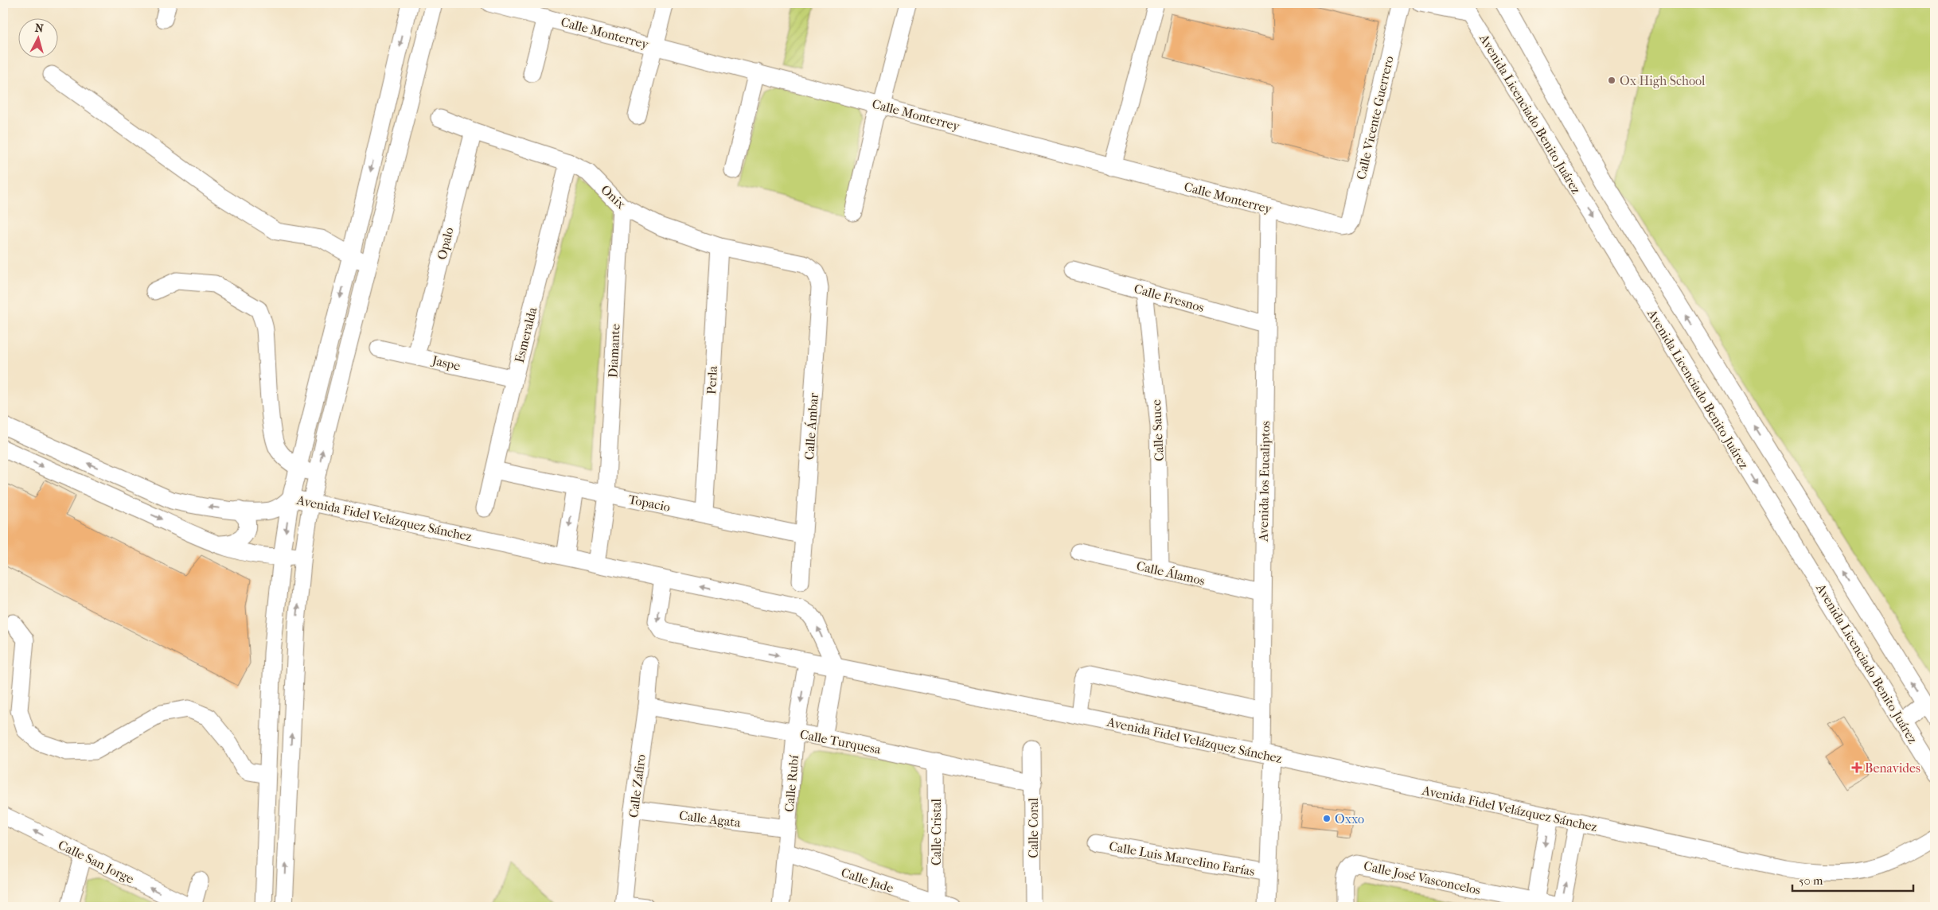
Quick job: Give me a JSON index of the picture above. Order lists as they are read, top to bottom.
{
  "streets": {
    "street": [
      "Calle Monterrey",
      "Avenida Licenciado Benito Juárez",
      "Calle Vicente Guerrero",
      "Onix",
      "Opalo",
      "Calle Fresnos",
      "Esmeralda",
      "Diamante",
      "Jaspe",
      "Perla",
      "Calle Ámbar",
      "Calle Sauce",
      "Avenida los Eucaliptos",
      "Topacio",
      "Avenida Fidel Velázquez Sánchez",
      "Calle Álamos",
      "Calle Turquesa",
      "Calle Rubí",
      "Calle Zafiro",
      "Calle Agata",
      "Calle Coral",
      "Calle Cristal",
      "Calle Luis Marcelino Farías",
      "Calle San Jorge",
      "Calle José Vasconcelos",
      "Calle Jade"
    ]
  },
  "crossings": [
    ["Calle Monterrey", "Calle Vicente Guerrero"],
    ["Calle Monterrey", "Avenida los Eucaliptos"],
    ["Onix", "Opalo"],
    ["Onix", "Esmeralda"],
    ["Onix", "Diamante"],
    ["Onix", "Perla"],
    ["Onix", "Calle Ámbar"],
    ["Opalo", "Jaspe"],
    ["Calle Fresnos", "Calle Sauce"],
    ["Calle Fresnos", "Avenida los Eucaliptos"],
    ["Esmeralda", "Jaspe"],
    ["Esmeralda", "Topacio"],
    ["Diamante", "Topacio"],
    ["Diamante", "Avenida Fidel Velázquez Sánchez"],
    ["Perla", "Topacio"],
    ["Calle Ámbar", "Topacio"],
    ["Calle Sauce", "Calle Álamos"],
    ["Avenida los Eucaliptos", "Avenida Fidel Velázquez Sánchez"],
    ["Avenida los Eucaliptos", "Calle Álamos"],
    ["Avenida los Eucaliptos", "Calle Luis Marcelino Farías"],
    ["Avenida Fidel Velázquez Sánchez", "Calle Rubí"],
    ["Calle Turquesa", "Calle Rubí"],
    ["Calle Turquesa", "Calle Zafiro"],
    ["Calle Turquesa", "Calle Coral"],
    ["Calle Turquesa", "Calle Cristal"],
    ["Calle Rubí", "Calle Agata"],
    ["Calle Rubí", "Calle Jade"],
    ["Calle Zafiro", "Calle Agata"],
    ["Calle Cristal", "Calle Jade"]
  ],
  "one_way": ["Calle San Jorge"],
  "places": {
    "other": ["Ox High School", "Oxxo"],
    "health": ["Benavides"]
  },
  "scale_bar": "50 m",
  "north": "top"
}
